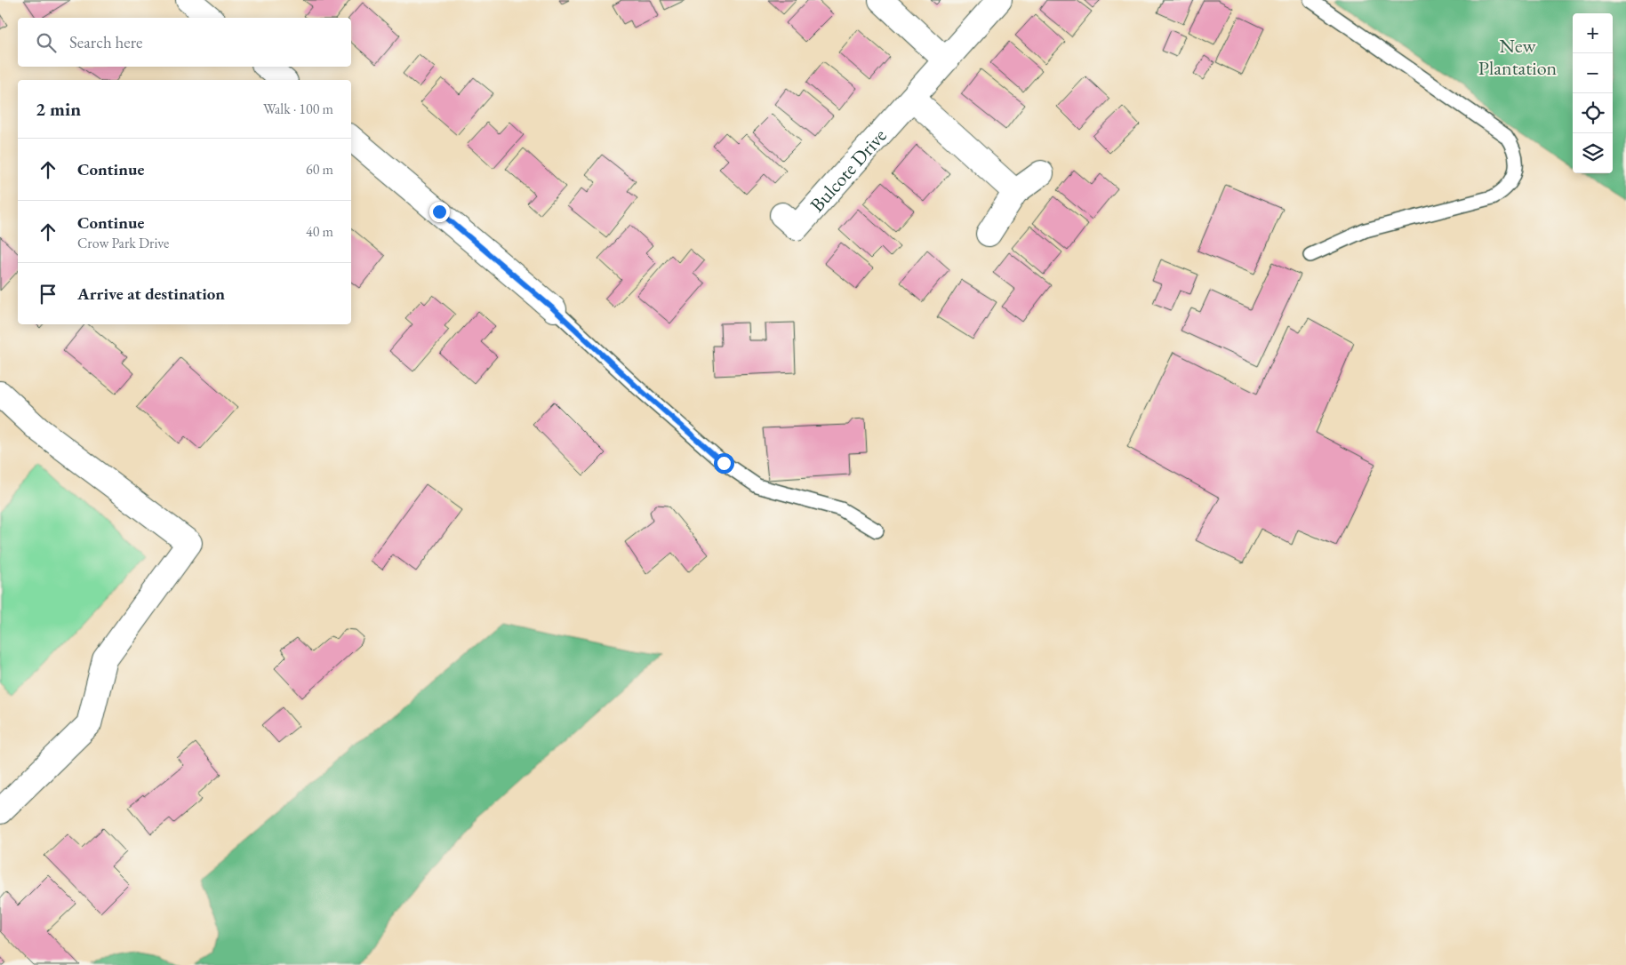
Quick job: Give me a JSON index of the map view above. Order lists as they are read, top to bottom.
{
  "streets": {
    "street": ["Bulcote Drive"]
  },
  "parks": ["New Plantation"],
  "page": {
    "map_buttons": ["+", "−"],
    "search": "Search here",
    "heading": ["2 min", "Walk · 100 m"],
    "list": [
      ["Continue", "60 m"],
      ["Continue", "Crow Park Drive", "40 m"],
      "Arrive at destination"
    ]
  }
}
